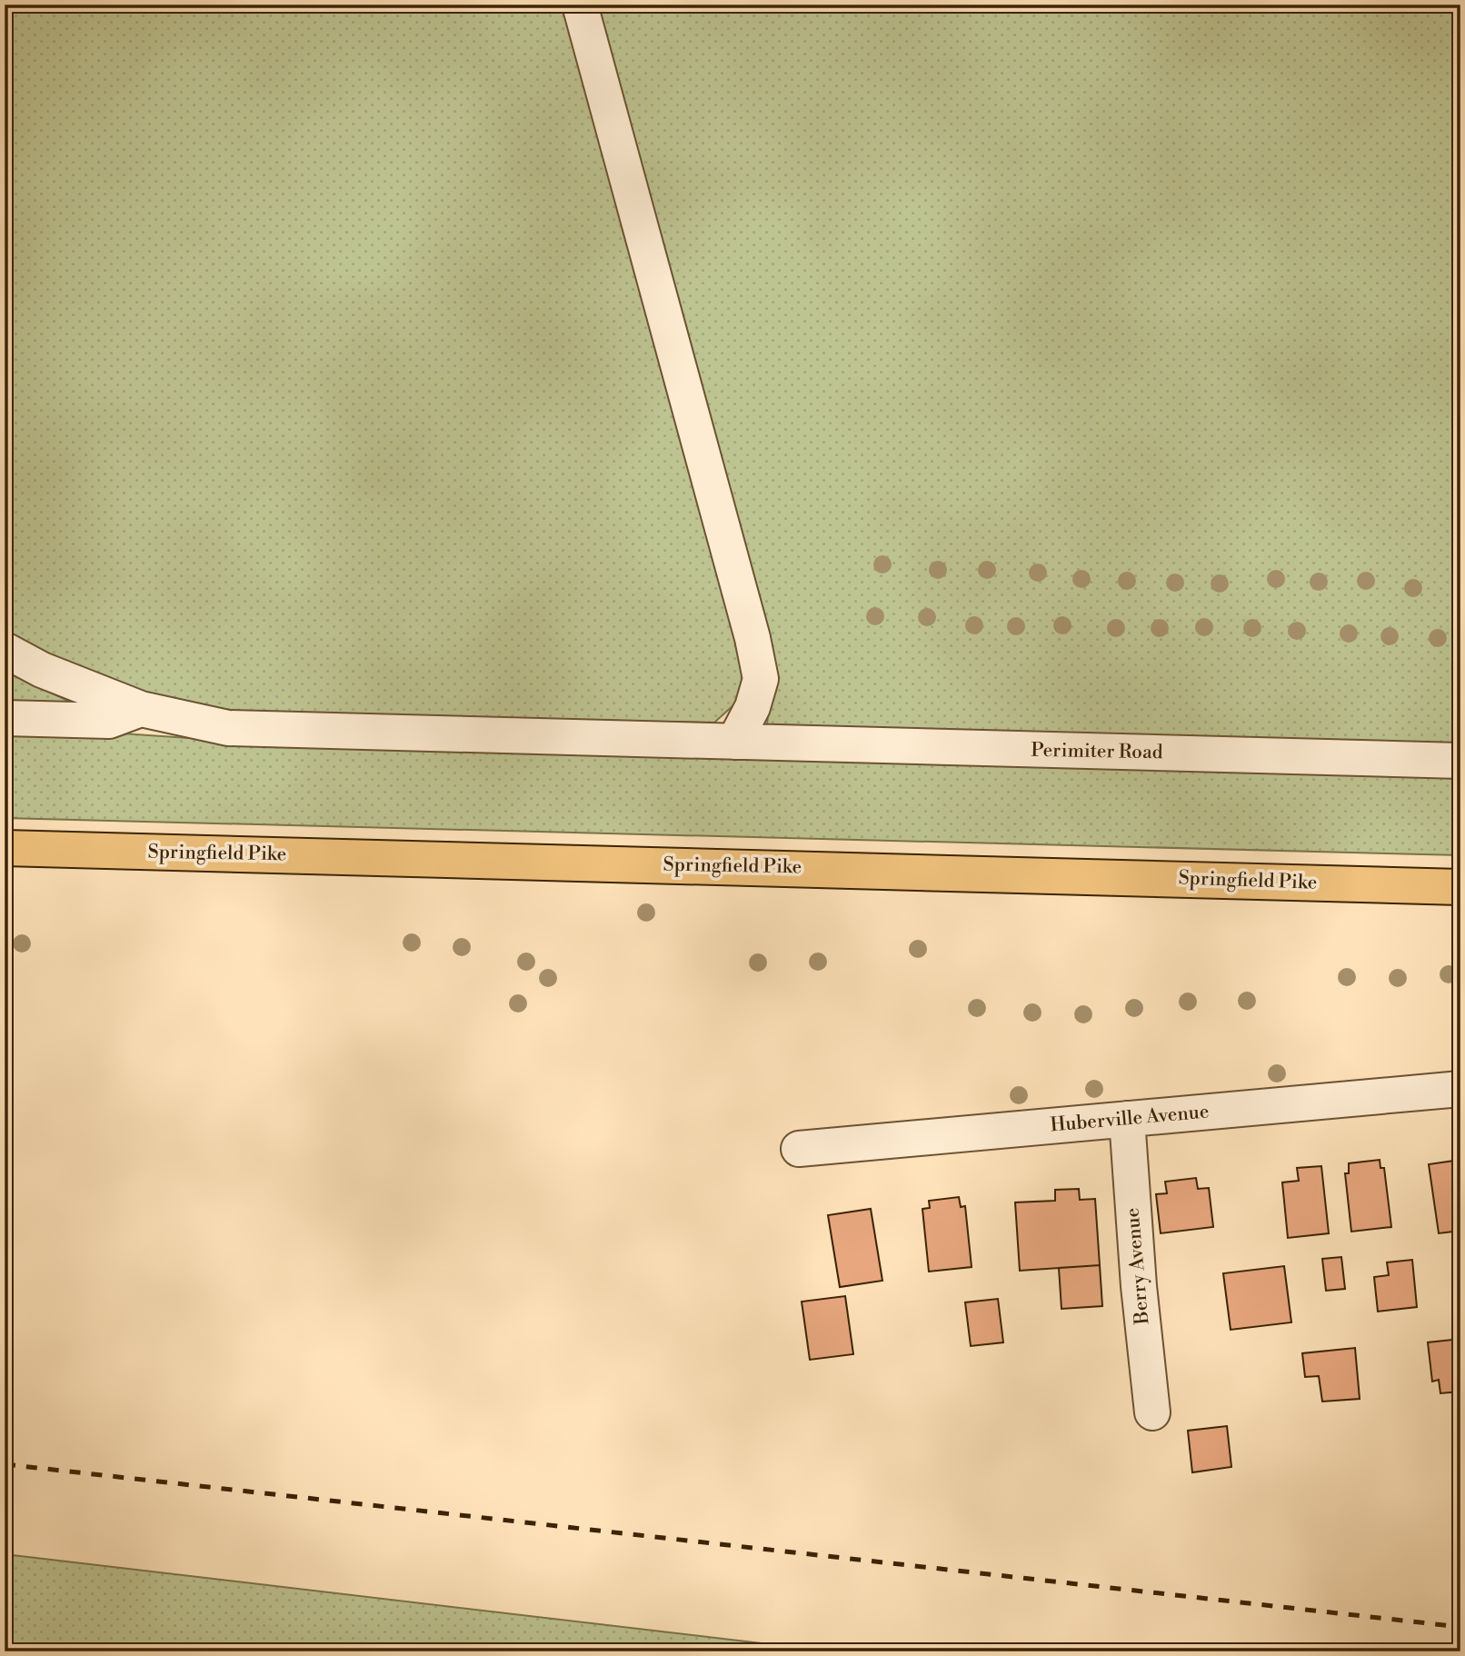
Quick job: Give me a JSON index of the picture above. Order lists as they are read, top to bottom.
{
  "streets": {
    "main road": ["Springfield Pike"],
    "street": ["Perimiter Road", "Huberville Avenue", "Berry Avenue"]
  },
  "crossings": [
    ["Huberville Avenue", "Berry Avenue"]
  ]
}
